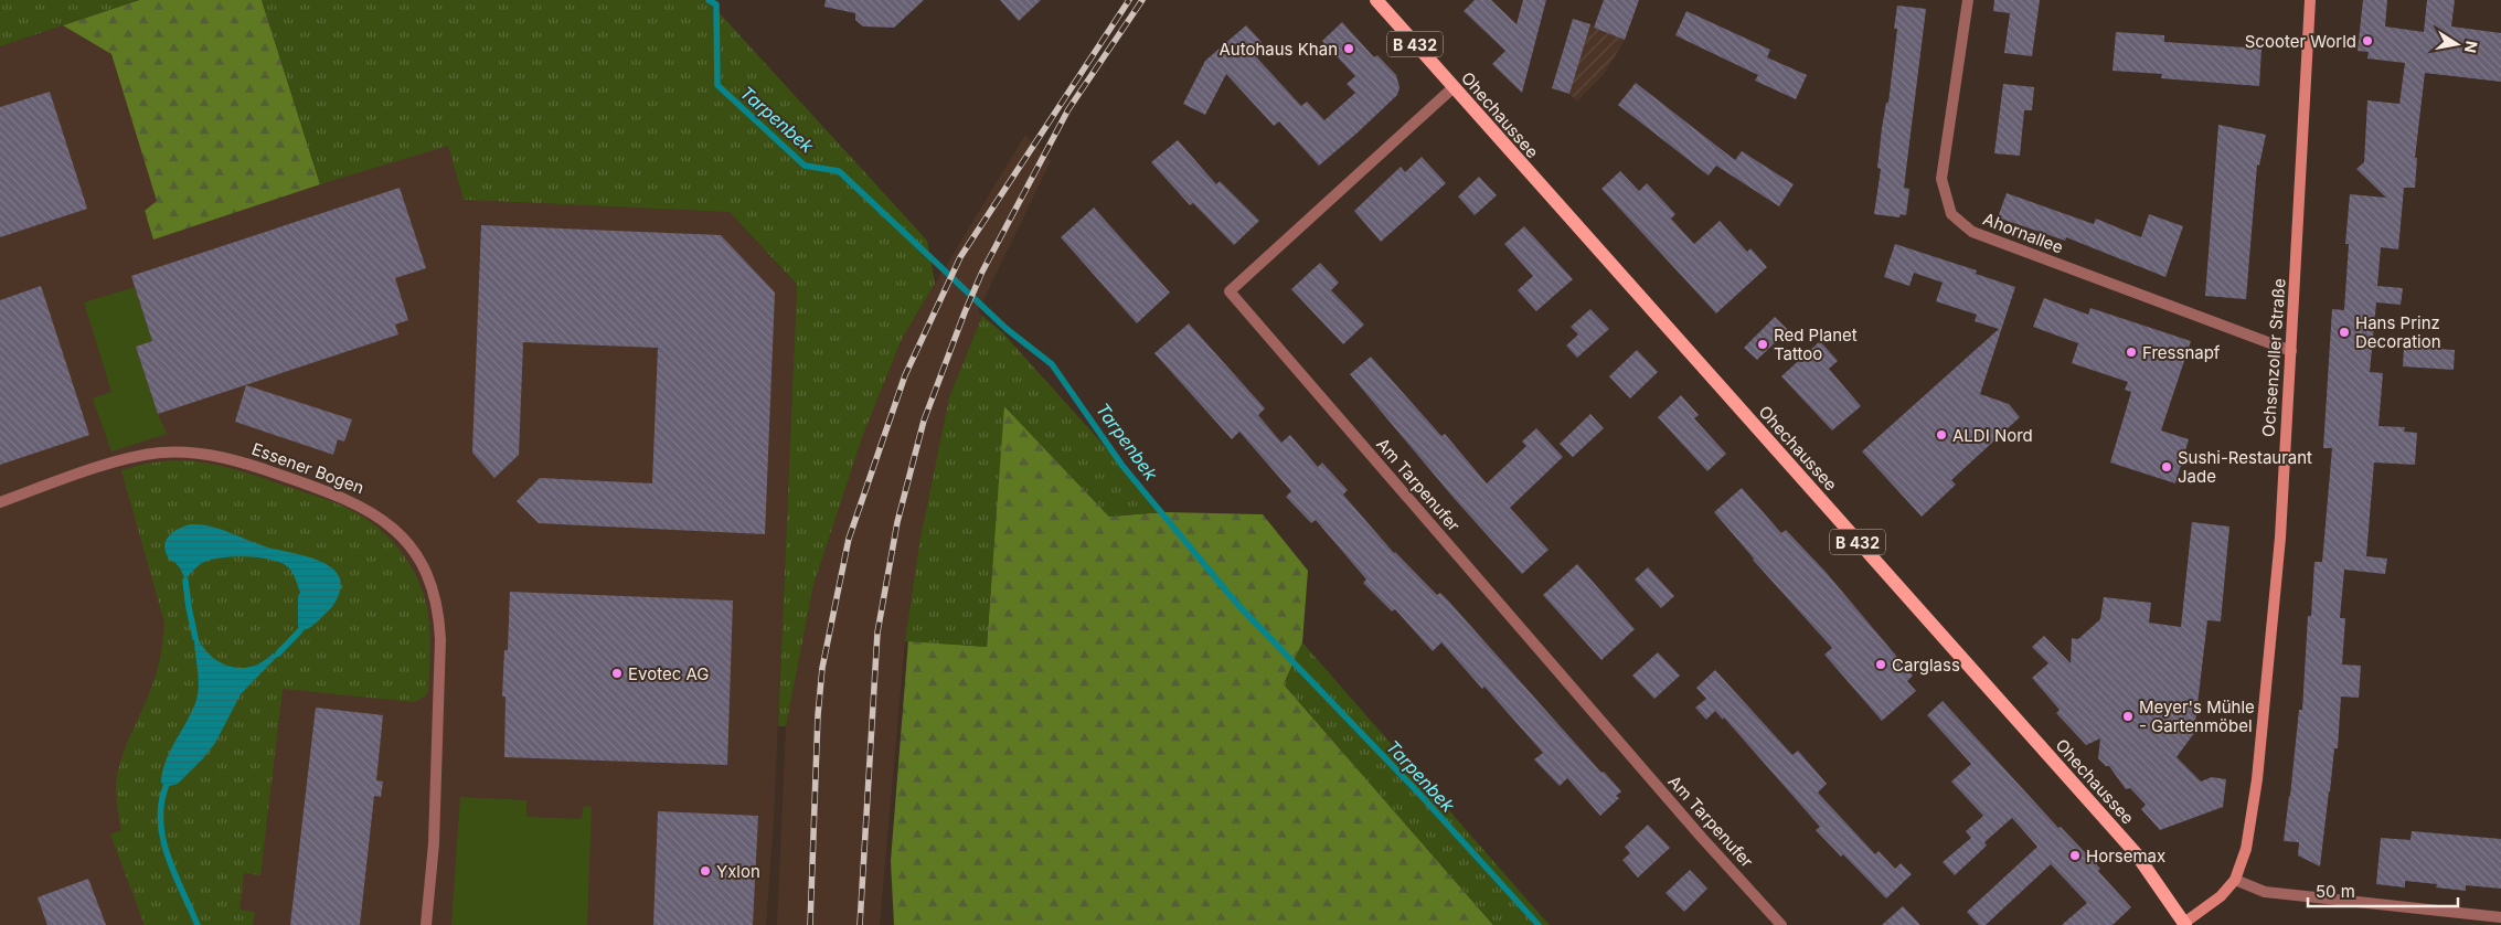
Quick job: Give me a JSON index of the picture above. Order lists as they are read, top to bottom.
{
  "streets": {
    "main road": ["B 432", "Ohechaussee", "Ochsenzoller Straße"],
    "street": ["Ahornallee", "Essener Bogen", "Am Tarpenufer"]
  },
  "crossings": [
    ["Ohechaussee", "Ochsenzoller Straße"],
    ["Ohechaussee", "Am Tarpenufer"],
    ["Ahornallee", "Ochsenzoller Straße"]
  ],
  "water": ["Tarpenbek"],
  "places": [
    "Scooter World",
    "Autohaus Khan",
    "Hans Prinz Decoration",
    "Red Planet Tattoo",
    "Fressnapf",
    "ALDI Nord",
    "Sushi-Restaurant Jade",
    "Carglass",
    "Evotec AG",
    "Meyer's Mühle - Gartenmöbel",
    "Horsemax",
    "Yxlon"
  ],
  "scale_bar": "50 m",
  "north": "right"
}
